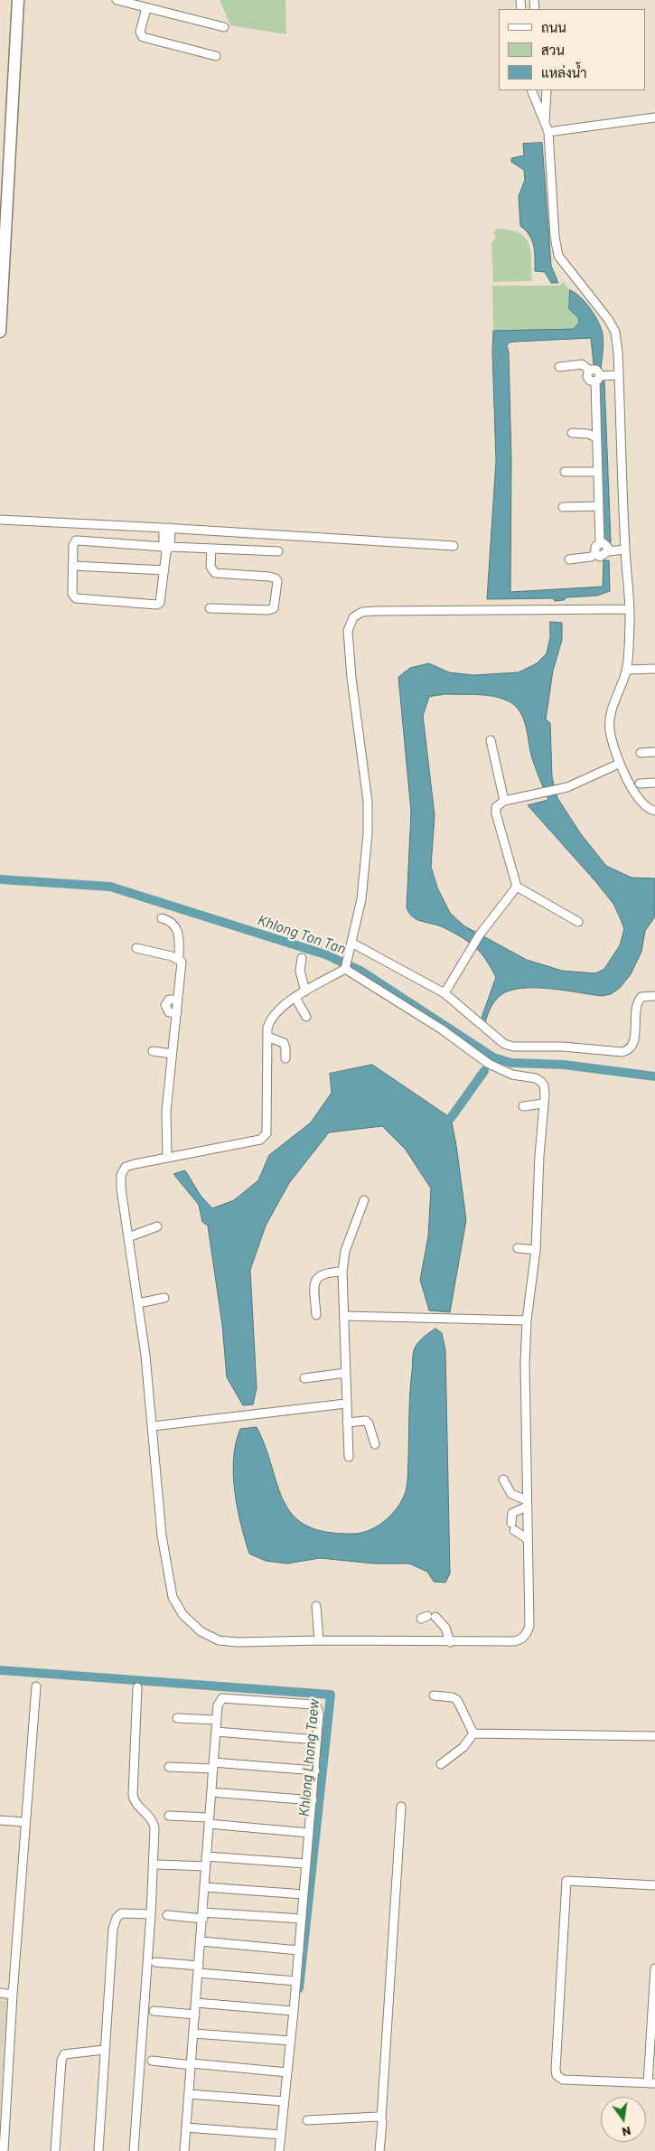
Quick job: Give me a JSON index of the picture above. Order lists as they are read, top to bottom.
{
  "water": ["Khlong Ton Tan", "Khlong Lhong Taew"],
  "legend": ["ถนน", "สวน", "แหล่งน้ำ"],
  "north": "bottom"
}
